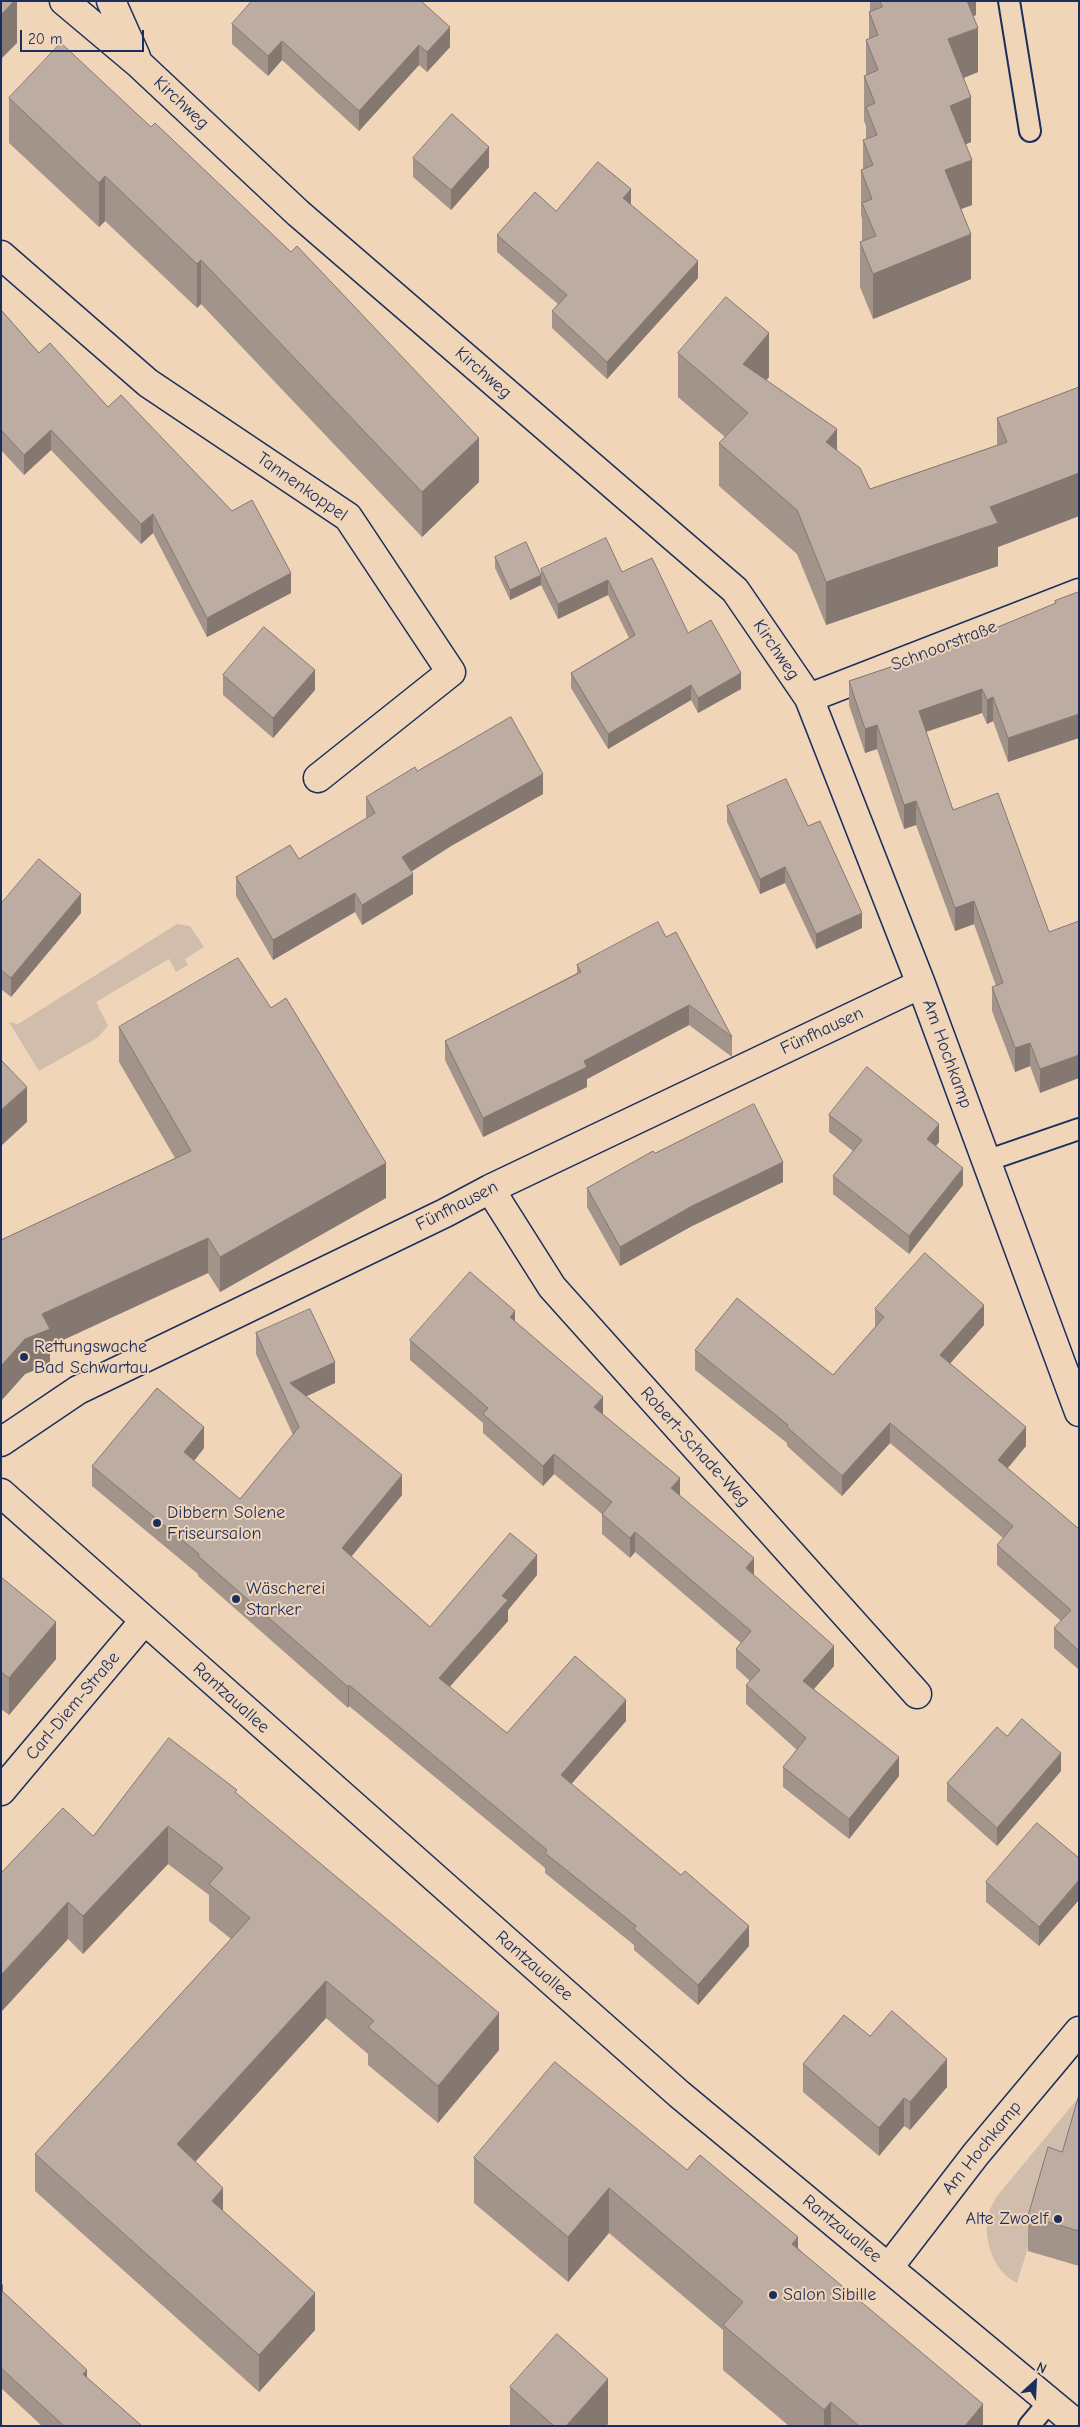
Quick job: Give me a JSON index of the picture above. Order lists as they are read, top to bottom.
{
  "streets": {
    "street": [
      "Kirchweg",
      "Tannenkoppel",
      "Schnoorstraße",
      "Fünfhausen",
      "Am Hochkamp",
      "Robert-Schade-Weg",
      "Rantzauallee",
      "Carl-Diem-Straße"
    ]
  },
  "crossings": [
    ["Kirchweg", "Schnoorstraße"],
    ["Kirchweg", "Am Hochkamp"],
    ["Schnoorstraße", "Am Hochkamp"],
    ["Fünfhausen", "Am Hochkamp"],
    ["Fünfhausen", "Robert-Schade-Weg"],
    ["Am Hochkamp", "Rantzauallee"],
    ["Rantzauallee", "Carl-Diem-Straße"]
  ],
  "places": [
    "Rettungswache Bad Schwartau",
    "Dibbern Solene Friseursalon",
    "Wäscherei Starker",
    "Alte Zwoelf",
    "Salon Sibille"
  ],
  "scale_bar": "20 m",
  "north": "top right"
}
